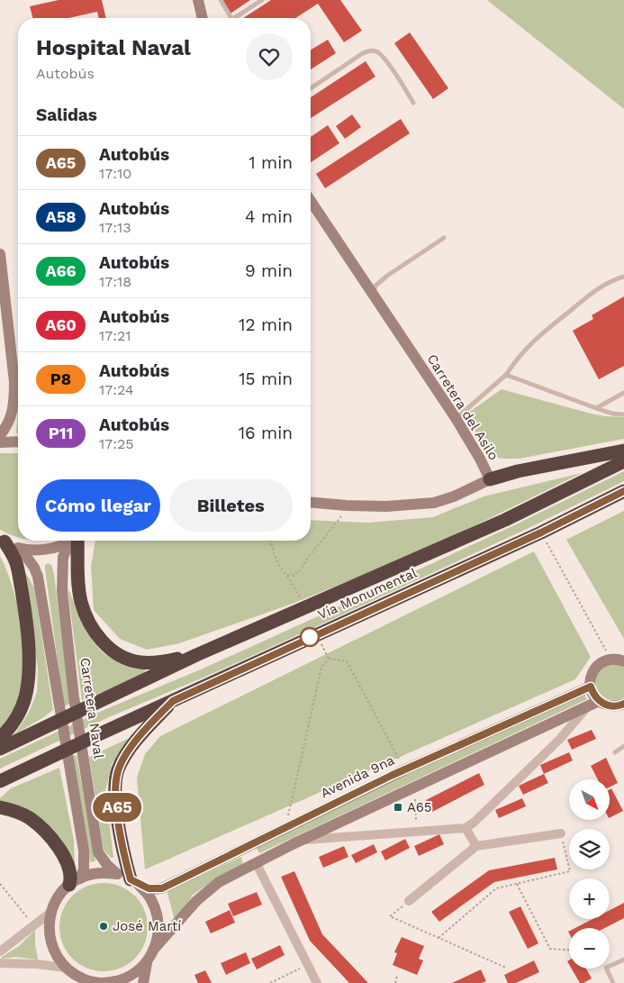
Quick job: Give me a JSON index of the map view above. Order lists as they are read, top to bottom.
{
  "streets": {
    "highway": ["Vía Monumental"],
    "main road": ["Carretera del Asilo", "Carretera Naval", "Avenida 9na"]
  },
  "crossings": [
    ["Carretera Naval", "Avenida 9na"]
  ],
  "places": {
    "transit": ["A65"],
    "other": ["José Martí"]
  },
  "lines": ["bus line A65"],
  "north": "bottom right",
  "page": {
    "on_map": "A65",
    "heading": [
      ["Hospital Naval", "Autobús"],
      "Salidas"
    ],
    "list": [
      {
        "mark": "A65",
        "name": "Autobús",
        "note": "17:10",
        "value": "1 min"
      },
      {
        "mark": "A58",
        "name": "Autobús",
        "note": "17:13",
        "value": "4 min"
      },
      {
        "mark": "A66",
        "name": "Autobús",
        "note": "17:18",
        "value": "9 min"
      },
      {
        "mark": "A60",
        "name": "Autobús",
        "note": "17:21",
        "value": "12 min"
      },
      {
        "mark": "P8",
        "name": "Autobús",
        "note": "17:24",
        "value": "15 min"
      },
      {
        "mark": "P11",
        "name": "Autobús",
        "note": "17:25",
        "value": "16 min"
      }
    ],
    "buttons": ["Cómo llegar", "Billetes"],
    "map_buttons": ["+", "−"]
  }
}
